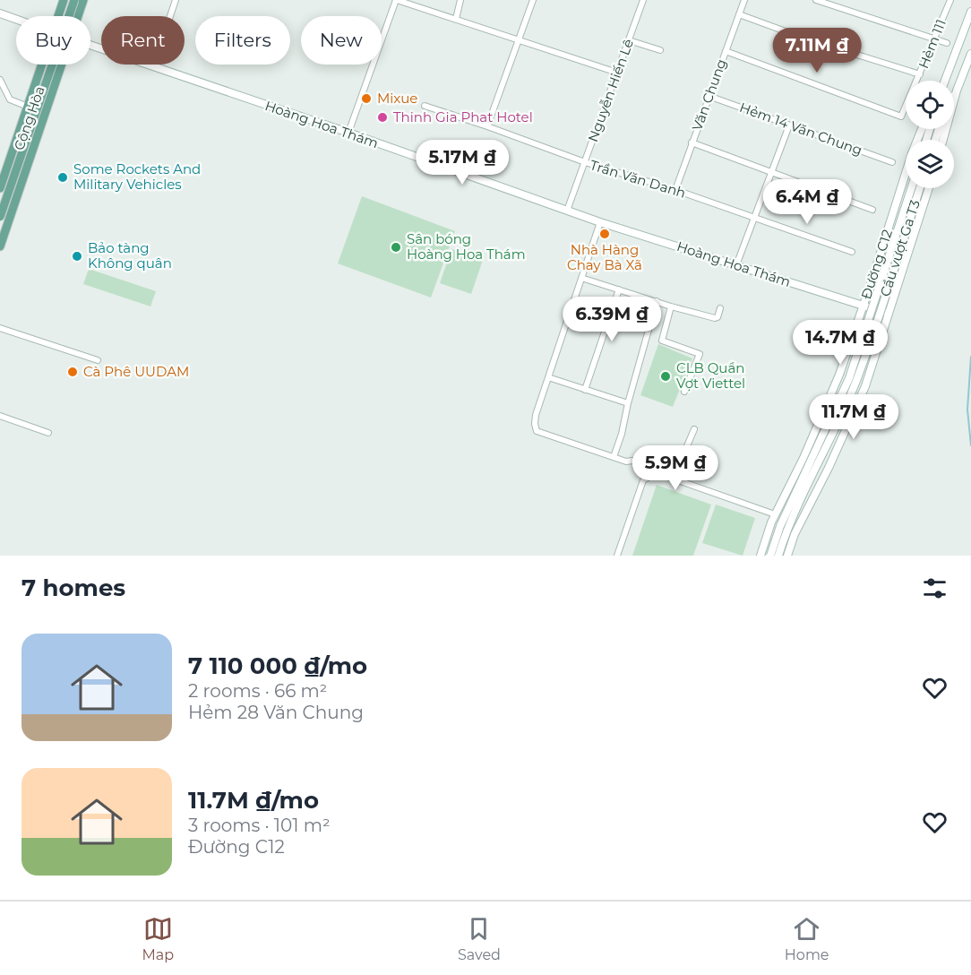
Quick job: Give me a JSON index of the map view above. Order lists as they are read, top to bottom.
{
  "streets": {
    "main road": [
      "Cộng Hòa",
      "Hoàng Hoa Thám",
      "Cầu vượt Ga T3",
      "Đường C12"
    ],
    "street": [
      "Hẻm 111",
      "Nguyễn Hiến Lê",
      "Văn Chung",
      "Hẻm 14 Văn Chung",
      "Trần Văn Danh"
    ]
  },
  "crossings": [
    ["Hẻm 111", "Văn Chung"],
    ["Nguyễn Hiến Lê", "Hoàng Hoa Thám"],
    ["Nguyễn Hiến Lê", "Trần Văn Danh"],
    ["Văn Chung", "Hẻm 14 Văn Chung"],
    ["Văn Chung", "Trần Văn Danh"],
    ["Hoàng Hoa Thám", "Đường C12"]
  ],
  "places": [
    "Mixue",
    "Thinh Gia Phat Hotel",
    "Some Rockets And Military Vehicles",
    "Nhà Hàng Chay Bà Xã",
    "Sân bóng Hoàng Hoa Thám",
    "Bảo tàng Không quân",
    "Cà Phê UUDAM",
    "CLB Quần Vợt Viettel"
  ],
  "page": {
    "chip": [
      "Buy",
      "Rent",
      "Filters",
      "New"
    ],
    "price": [
      "7.11M ₫",
      "5.17M ₫",
      "6.4M ₫",
      "6.39M ₫",
      "14.7M ₫",
      "11.7M ₫",
      "5.9M ₫"
    ],
    "heading": "7 homes",
    "list": [
      {
        "name": "7 110 000 ₫/mo",
        "note": "2 rooms · 66 m² · Hẻm 28 Văn Chung"
      },
      {
        "name": "11.7M ₫/mo",
        "note": "3 rooms · 101 m² · Đường C12"
      }
    ],
    "tabs": ["Map", "Saved", "Home"]
  }
}
